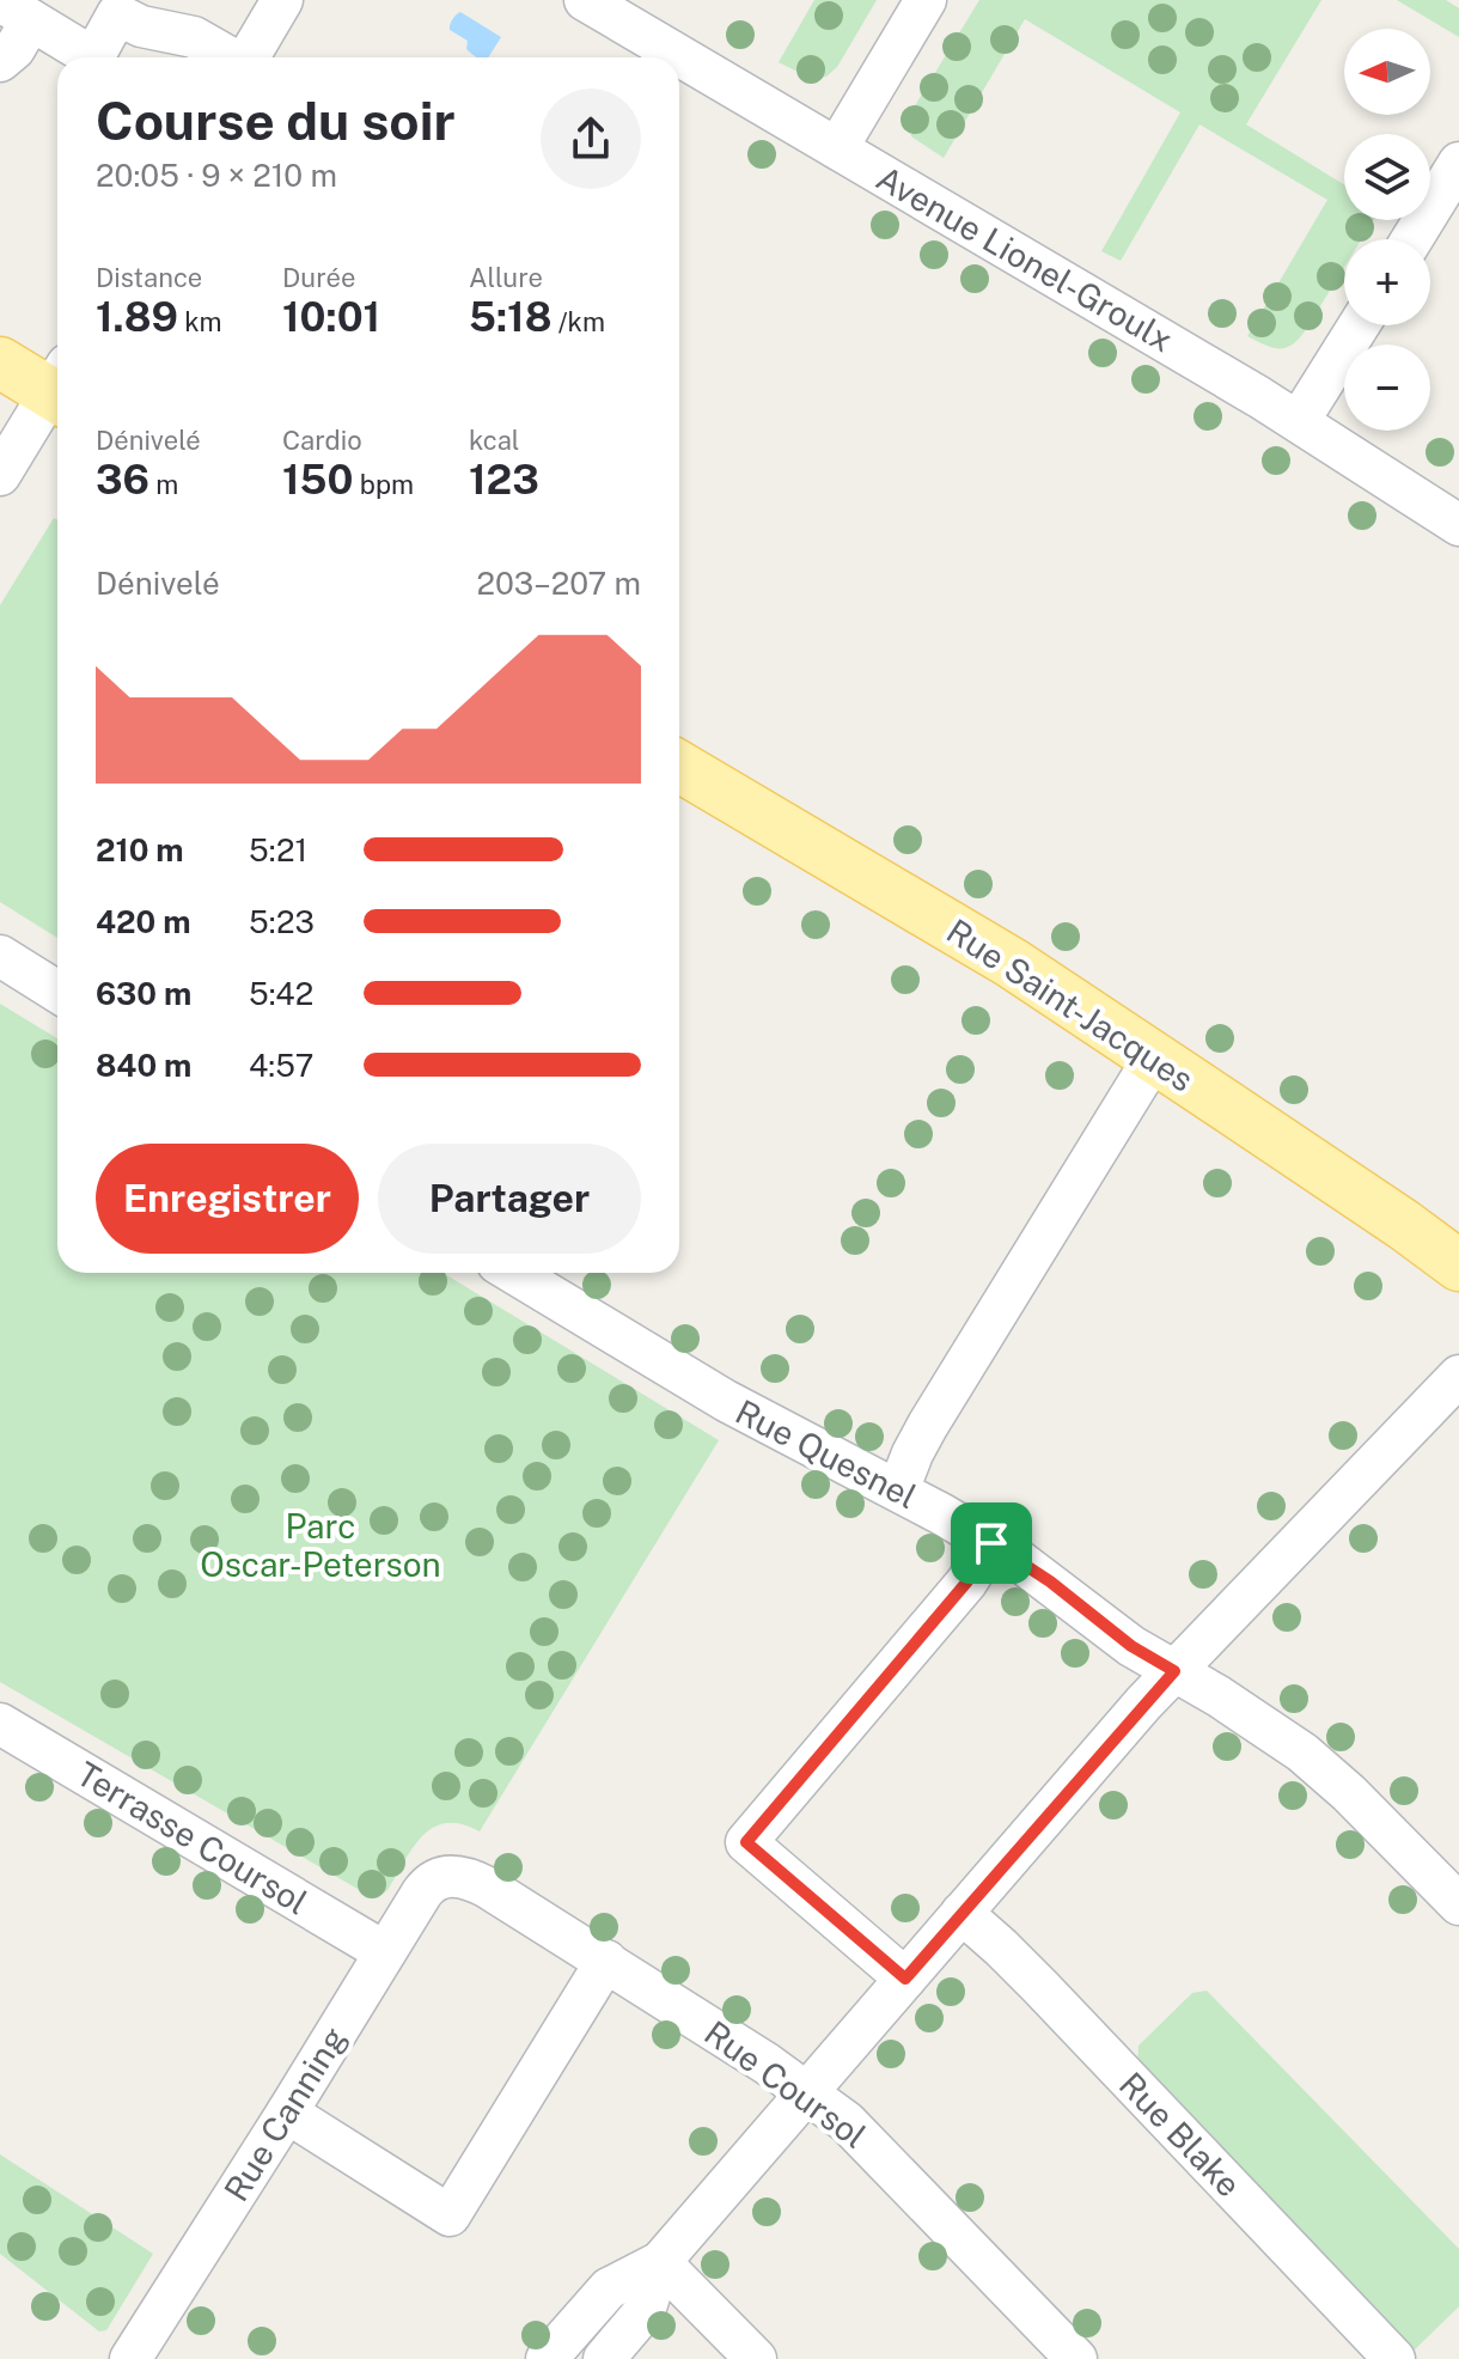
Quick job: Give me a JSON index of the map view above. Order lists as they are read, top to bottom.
{
  "streets": {
    "main road": ["Rue Saint-Jacques"],
    "street": [
      "Avenue Lionel-Groulx",
      "Rue Quesnel",
      "Terrasse Coursol",
      "Rue Coursol",
      "Rue Canning",
      "Rue Blake"
    ]
  },
  "crossings": [
    ["Terrasse Coursol", "Rue Canning"],
    ["Rue Coursol", "Rue Canning"]
  ],
  "parks": ["Parc Oscar-Peterson"],
  "north": "left",
  "page": {
    "map_buttons": ["+", "−"],
    "heading": ["Course du soir", "20:05 · 9 × 210 m"],
    "stats": [
      ["Distance", "1.89 km"],
      ["Durée", "10:01"],
      ["Allure", "5:18 /km"],
      ["Dénivelé", "36 m"],
      ["Cardio", "150 bpm"],
      ["kcal", "123"]
    ],
    "chart": ["Dénivelé", "203–207 m"],
    "list": [
      {
        "name": "210 m",
        "note": "5:21"
      },
      {
        "name": "420 m",
        "note": "5:23"
      },
      {
        "name": "630 m",
        "note": "5:42"
      },
      {
        "name": "840 m",
        "note": "4:57"
      }
    ],
    "buttons": ["Enregistrer", "Partager"]
  }
}
